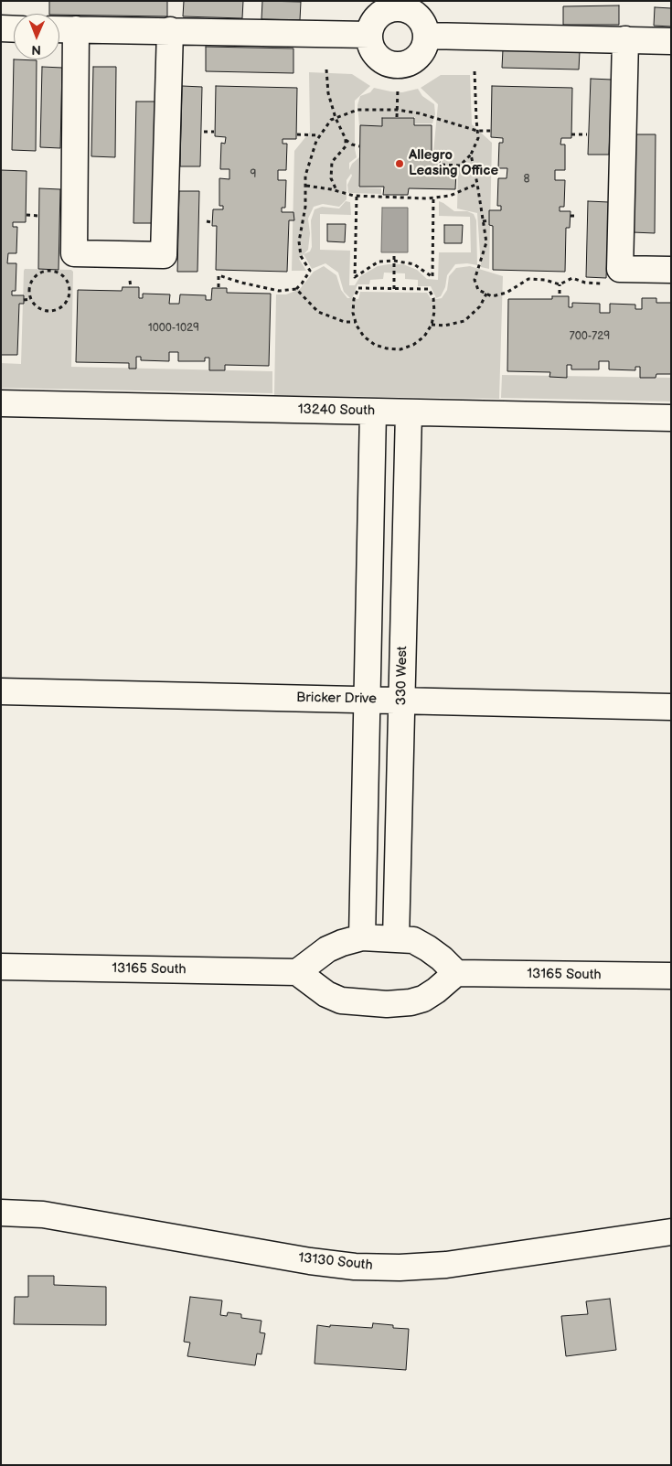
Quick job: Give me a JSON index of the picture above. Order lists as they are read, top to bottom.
{
  "streets": {
    "street": [
      "13240 South",
      "330 West",
      "Bricker Drive",
      "13165 South",
      "13130 South"
    ]
  },
  "crossings": [
    ["13240 South", "330 West"],
    ["330 West", "Bricker Drive"]
  ],
  "places": ["Allegro Leasing Office"],
  "house_numbers": [
    "9",
    "8",
    "1000-1029",
    "700-729"
  ],
  "north": "bottom"
}
